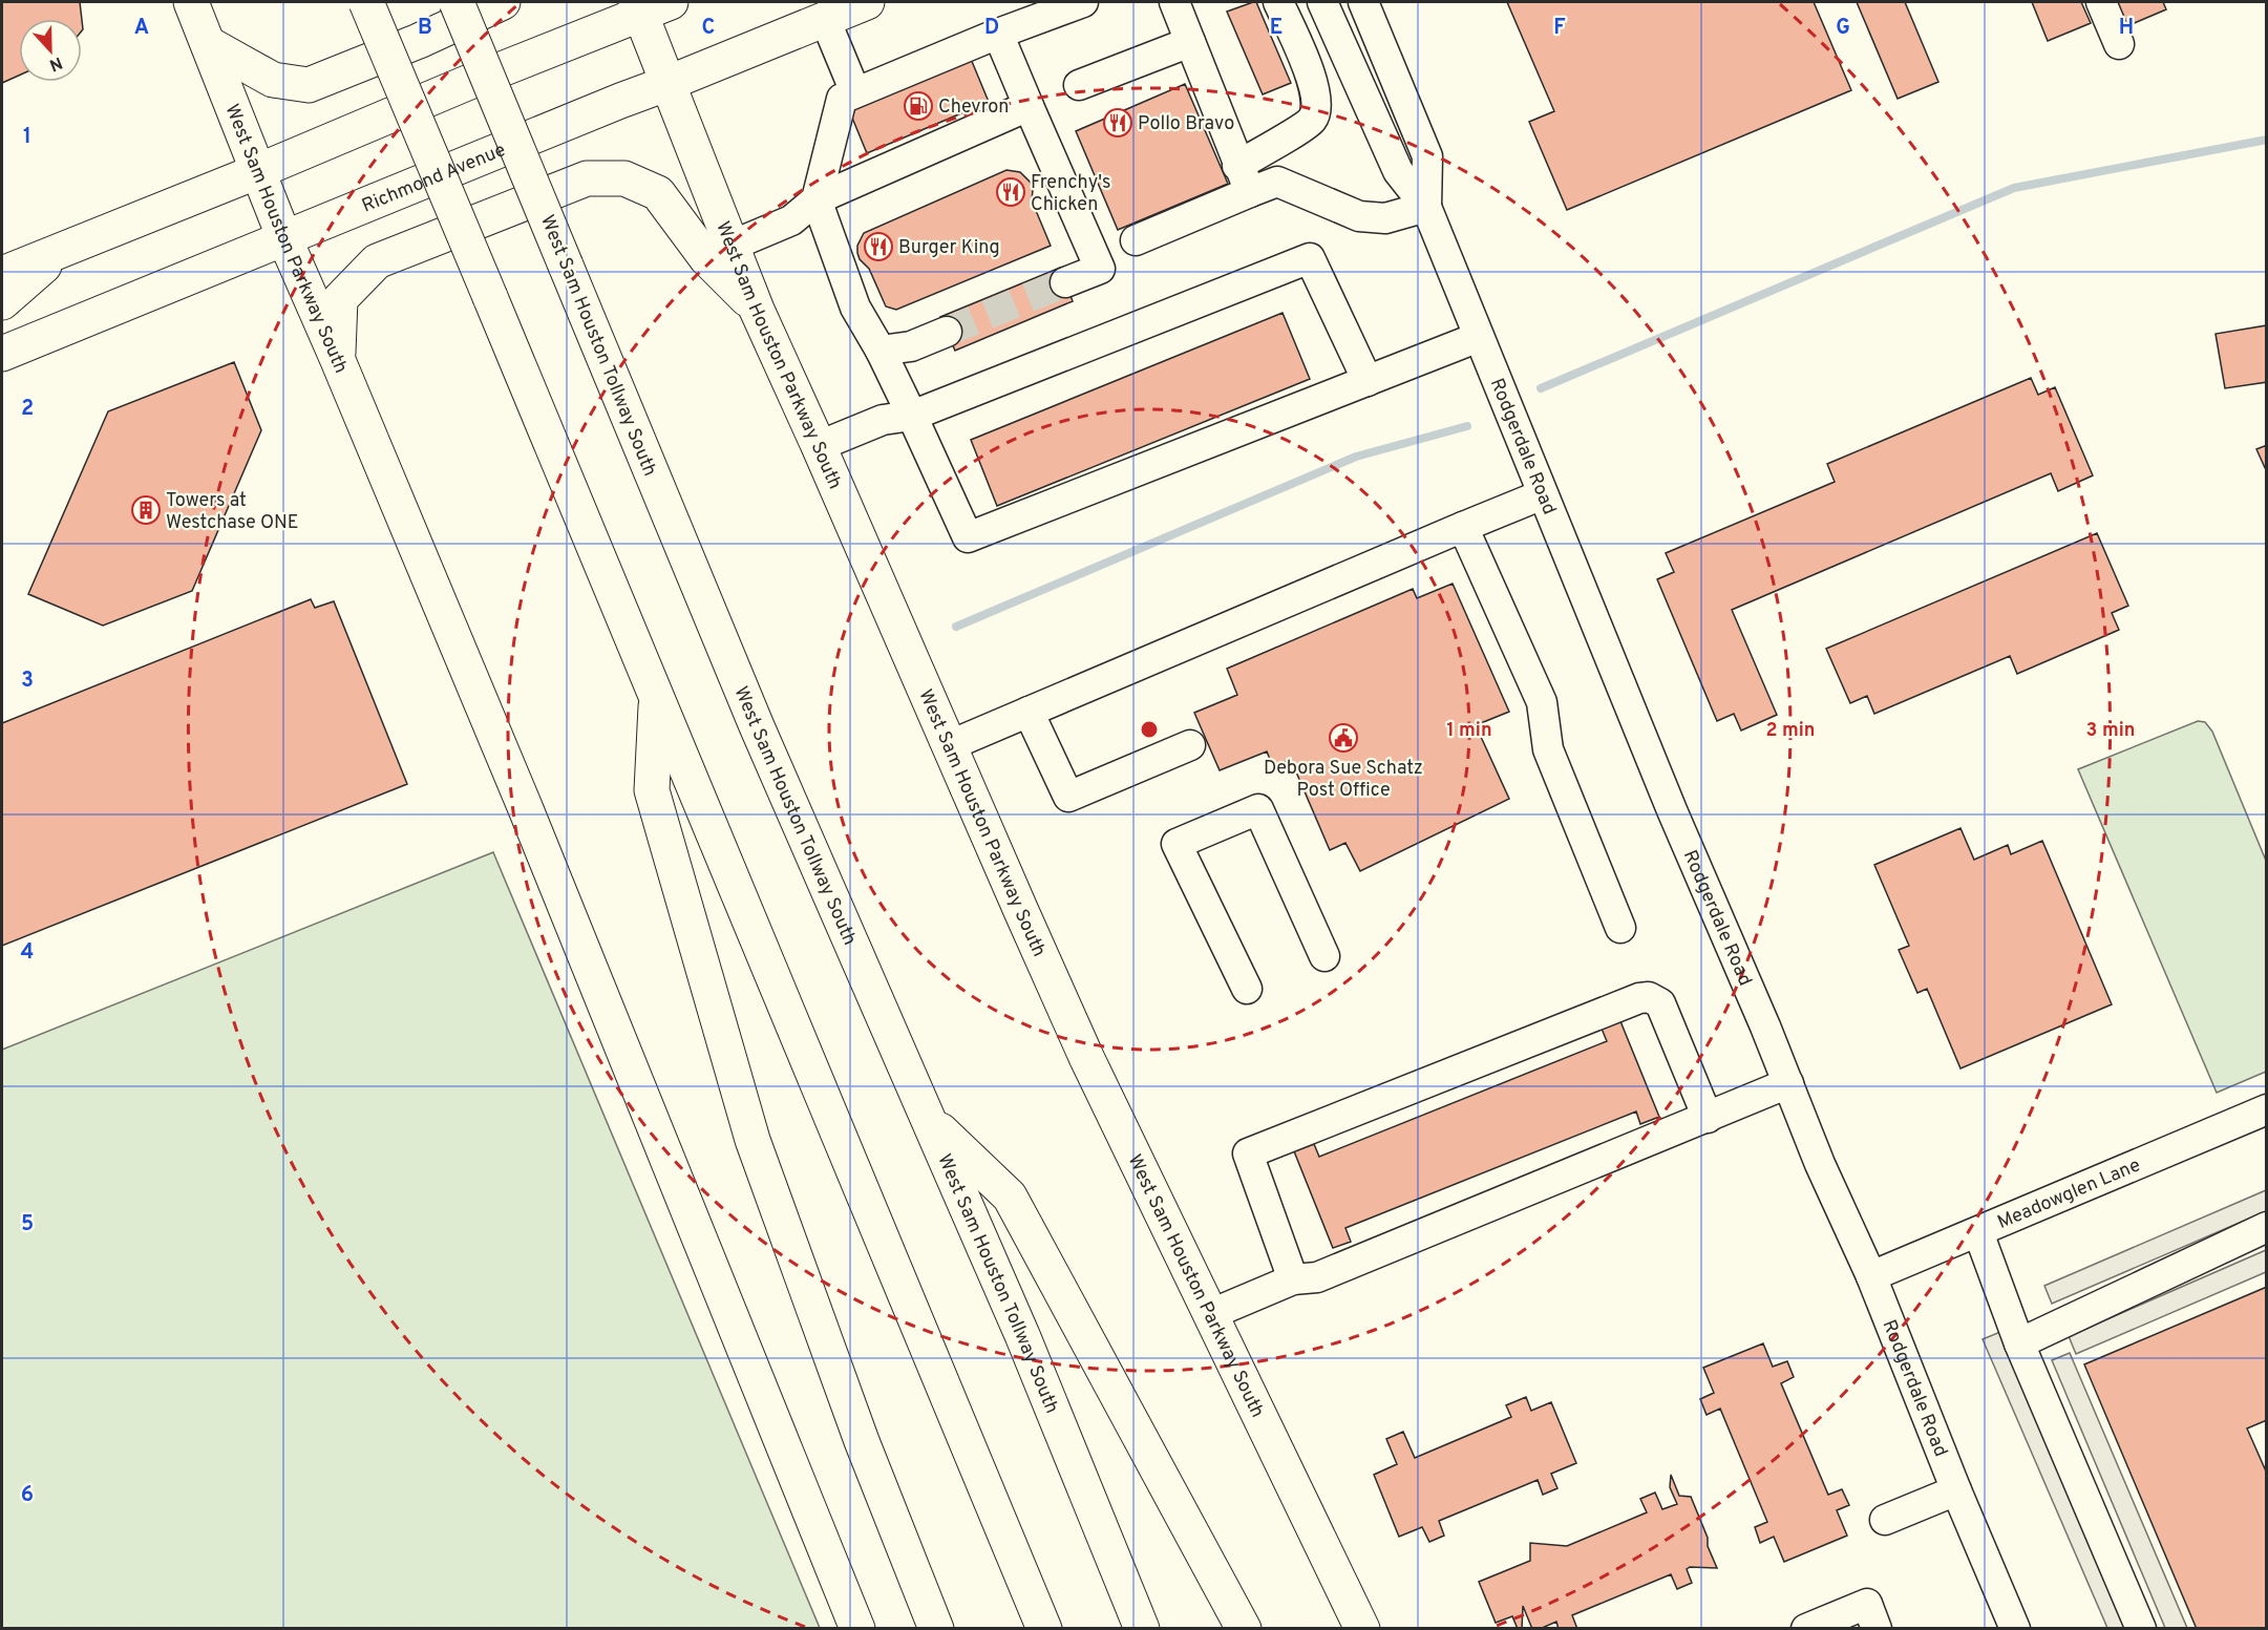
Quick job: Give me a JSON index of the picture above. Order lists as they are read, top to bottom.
{
  "streets": {
    "main road": ["Richmond Avenue", "West Sam Houston Parkway South", "West Sam Houston Tollway South"],
    "street": ["Rodgerdale Road", "Meadowglen Lane"]
  },
  "crossings": [
    ["Richmond Avenue", "West Sam Houston Parkway South"],
    ["Rodgerdale Road", "Meadowglen Lane"]
  ],
  "places": {
    "fuel station": ["Chevron"],
    "restaurant": ["Pollo Bravo", "Frenchy's Chicken", "Burger King"],
    "building": ["Towers at Westchase ONE"],
    "public building": ["Debora Sue Schatz Post Office"]
  },
  "north": "bottom",
  "grid": {
    "columns": [
      "A",
      "B",
      "C",
      "D",
      "E",
      "F",
      "G",
      "H"
    ],
    "rows": [
      "1",
      "2",
      "3",
      "4",
      "5",
      "6"
    ]
  },
  "rings": ["1 min", "2 min", "3 min"]
}
